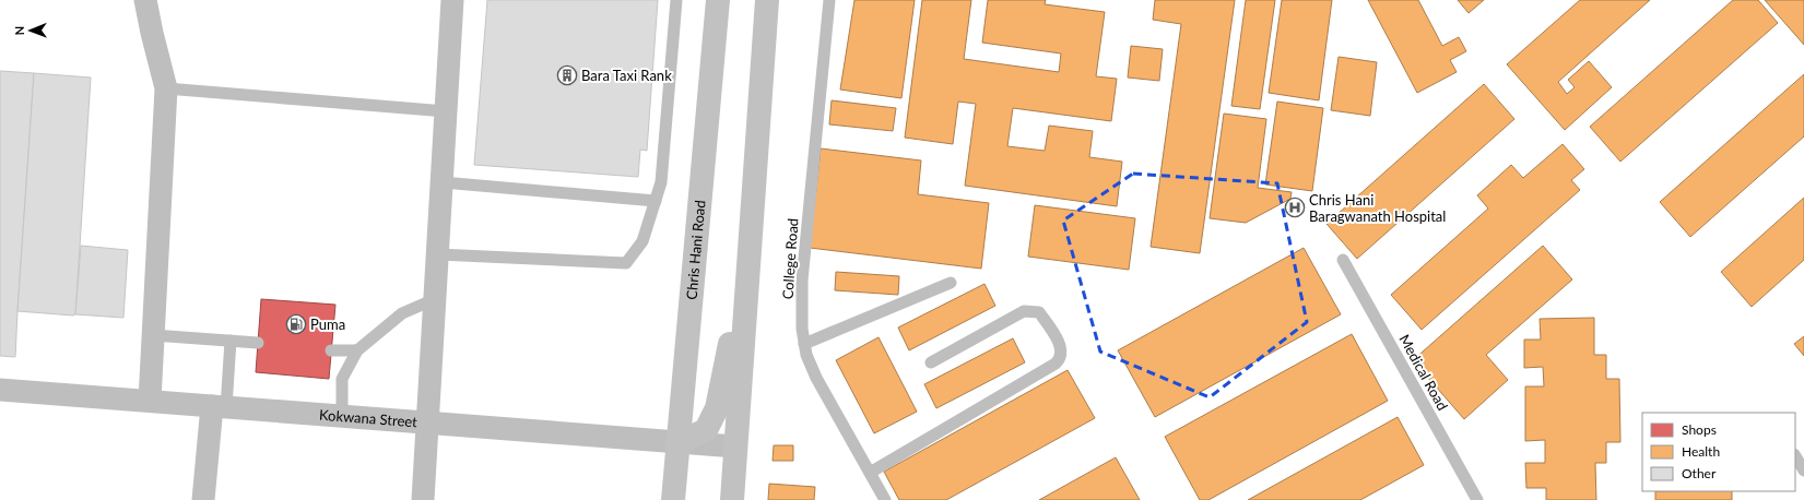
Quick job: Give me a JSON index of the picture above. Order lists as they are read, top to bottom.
{
  "streets": {
    "main road": ["Chris Hani Road"],
    "street": ["Kokwana Street"],
    "lane": ["College Road", "Medical Road"]
  },
  "crossings": [
    ["Chris Hani Road", "Kokwana Street"]
  ],
  "places": {
    "building": ["Bara Taxi Rank"],
    "hospital": ["Chris Hani Baragwanath Hospital"],
    "fuel station": ["Puma"]
  },
  "legend": ["Shops", "Health", "Other"],
  "north": "left"
}
